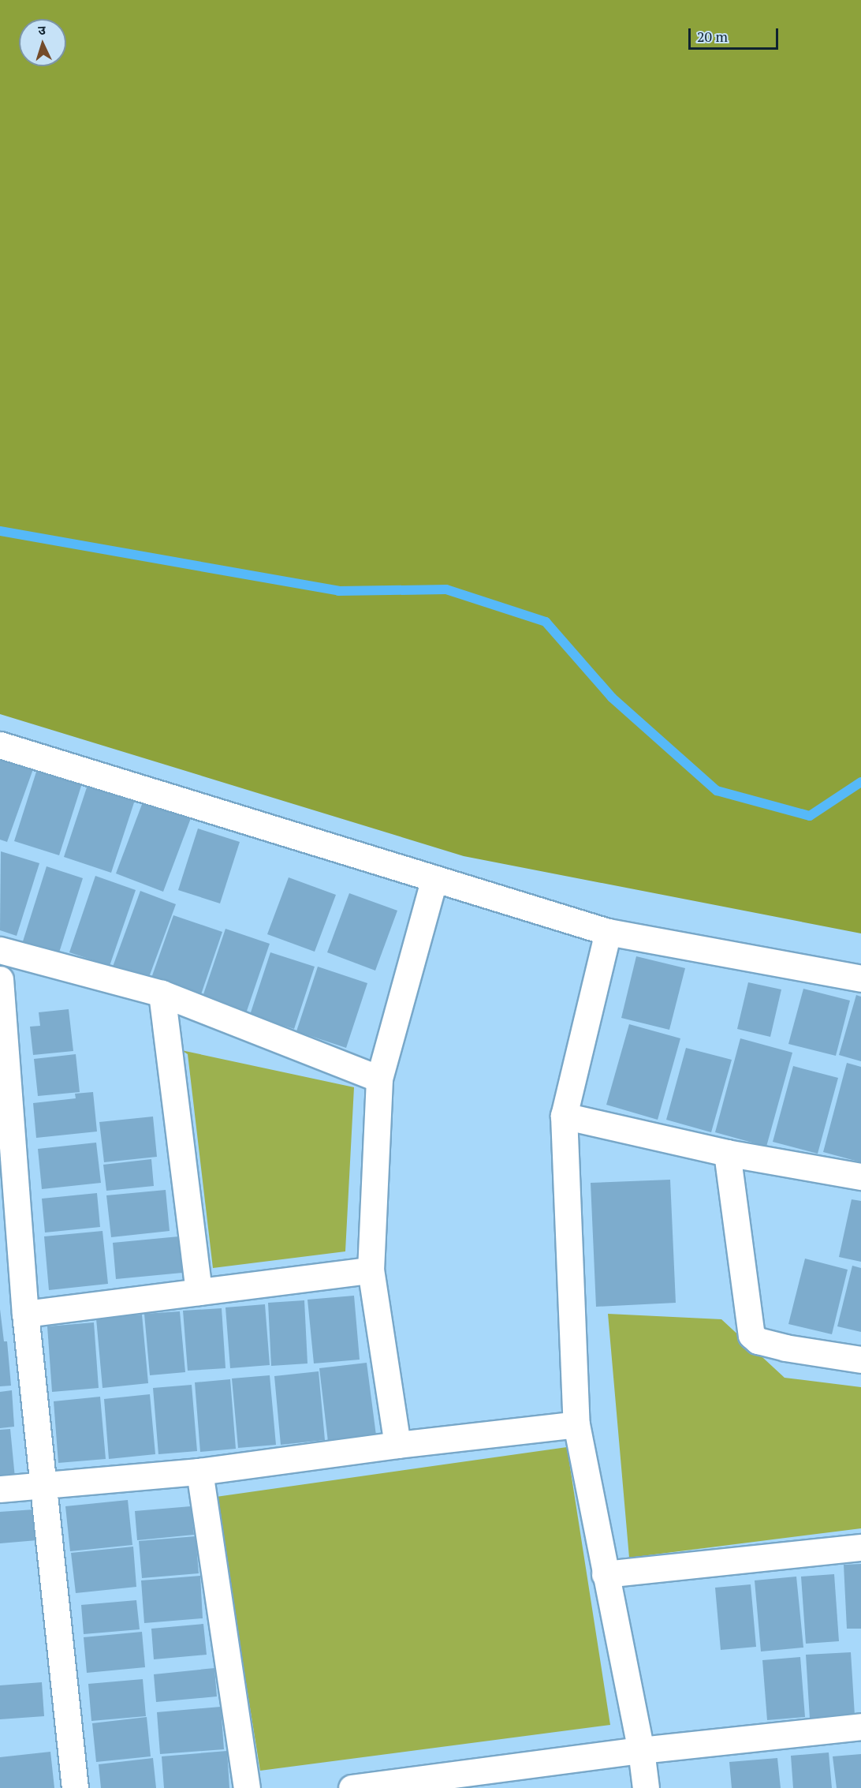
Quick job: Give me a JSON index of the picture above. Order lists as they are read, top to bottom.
{
  "scale_bar": "20 m",
  "north": "top"
}
